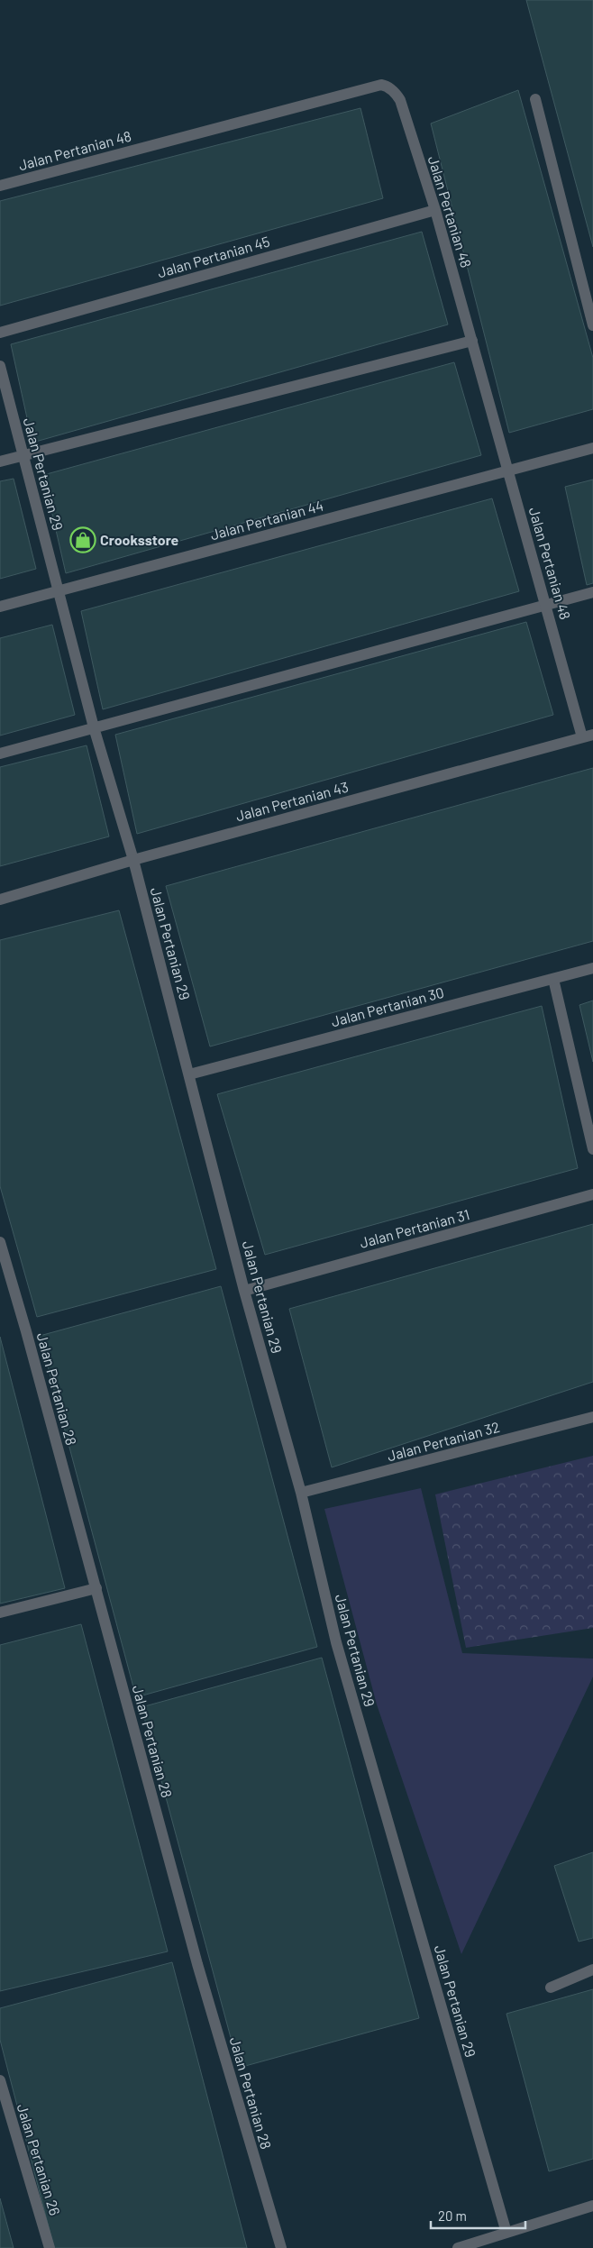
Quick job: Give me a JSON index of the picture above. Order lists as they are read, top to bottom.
{
  "streets": {
    "street": [
      "Jalan Pertanian 48",
      "Jalan Pertanian 45",
      "Jalan Pertanian 29",
      "Jalan Pertanian 44",
      "Jalan Pertanian 43",
      "Jalan Pertanian 30",
      "Jalan Pertanian 31",
      "Jalan Pertanian 28",
      "Jalan Pertanian 32",
      "Jalan Pertanian 26"
    ]
  },
  "crossings": [
    ["Jalan Pertanian 48", "Jalan Pertanian 45"],
    ["Jalan Pertanian 48", "Jalan Pertanian 44"],
    ["Jalan Pertanian 48", "Jalan Pertanian 43"],
    ["Jalan Pertanian 29", "Jalan Pertanian 44"],
    ["Jalan Pertanian 29", "Jalan Pertanian 43"],
    ["Jalan Pertanian 29", "Jalan Pertanian 30"],
    ["Jalan Pertanian 29", "Jalan Pertanian 31"],
    ["Jalan Pertanian 29", "Jalan Pertanian 32"]
  ],
  "places": {
    "shop": ["Crooksstore"]
  },
  "scale_bar": "20 m"
}
